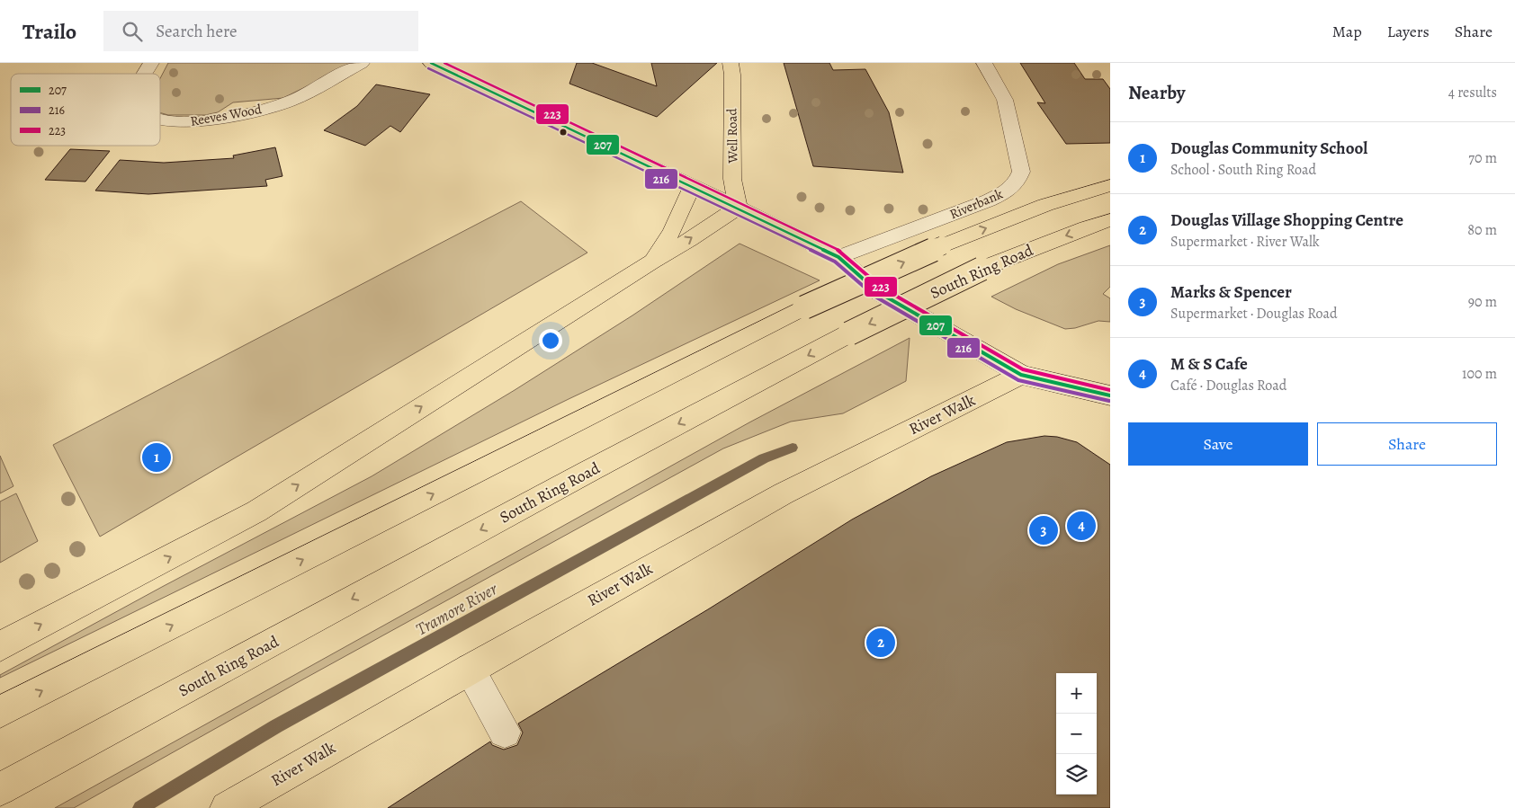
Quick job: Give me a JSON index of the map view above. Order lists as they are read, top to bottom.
{
  "streets": {
    "main road": ["Well Road", "South Ring Road", "River Walk"],
    "street": ["Reeves Wood", "Riverbank"]
  },
  "water": ["Tramore River"],
  "lines": ["transit line 207", "transit line 223", "transit line 216"],
  "legend": ["207", "216", "223"],
  "page": {
    "header": "Trailo",
    "search": "Search here",
    "nav": ["Map", "Layers", "Share"],
    "heading": ["Nearby", "4 results"],
    "list": [
      {
        "mark": "1",
        "name": "Douglas Community School",
        "note": "School · South Ring Road",
        "value": "70 m"
      },
      {
        "mark": "2",
        "name": "Douglas Village Shopping Centre",
        "note": "Supermarket · River Walk",
        "value": "80 m"
      },
      {
        "mark": "3",
        "name": "Marks & Spencer",
        "note": "Supermarket · Douglas Road",
        "value": "90 m"
      },
      {
        "mark": "4",
        "name": "M & S Cafe",
        "note": "Café · Douglas Road",
        "value": "100 m"
      }
    ],
    "buttons": ["Save", "Share"],
    "pins": [
      "1",
      "4",
      "3",
      "2"
    ],
    "map_buttons": ["+", "−"]
  }
}
